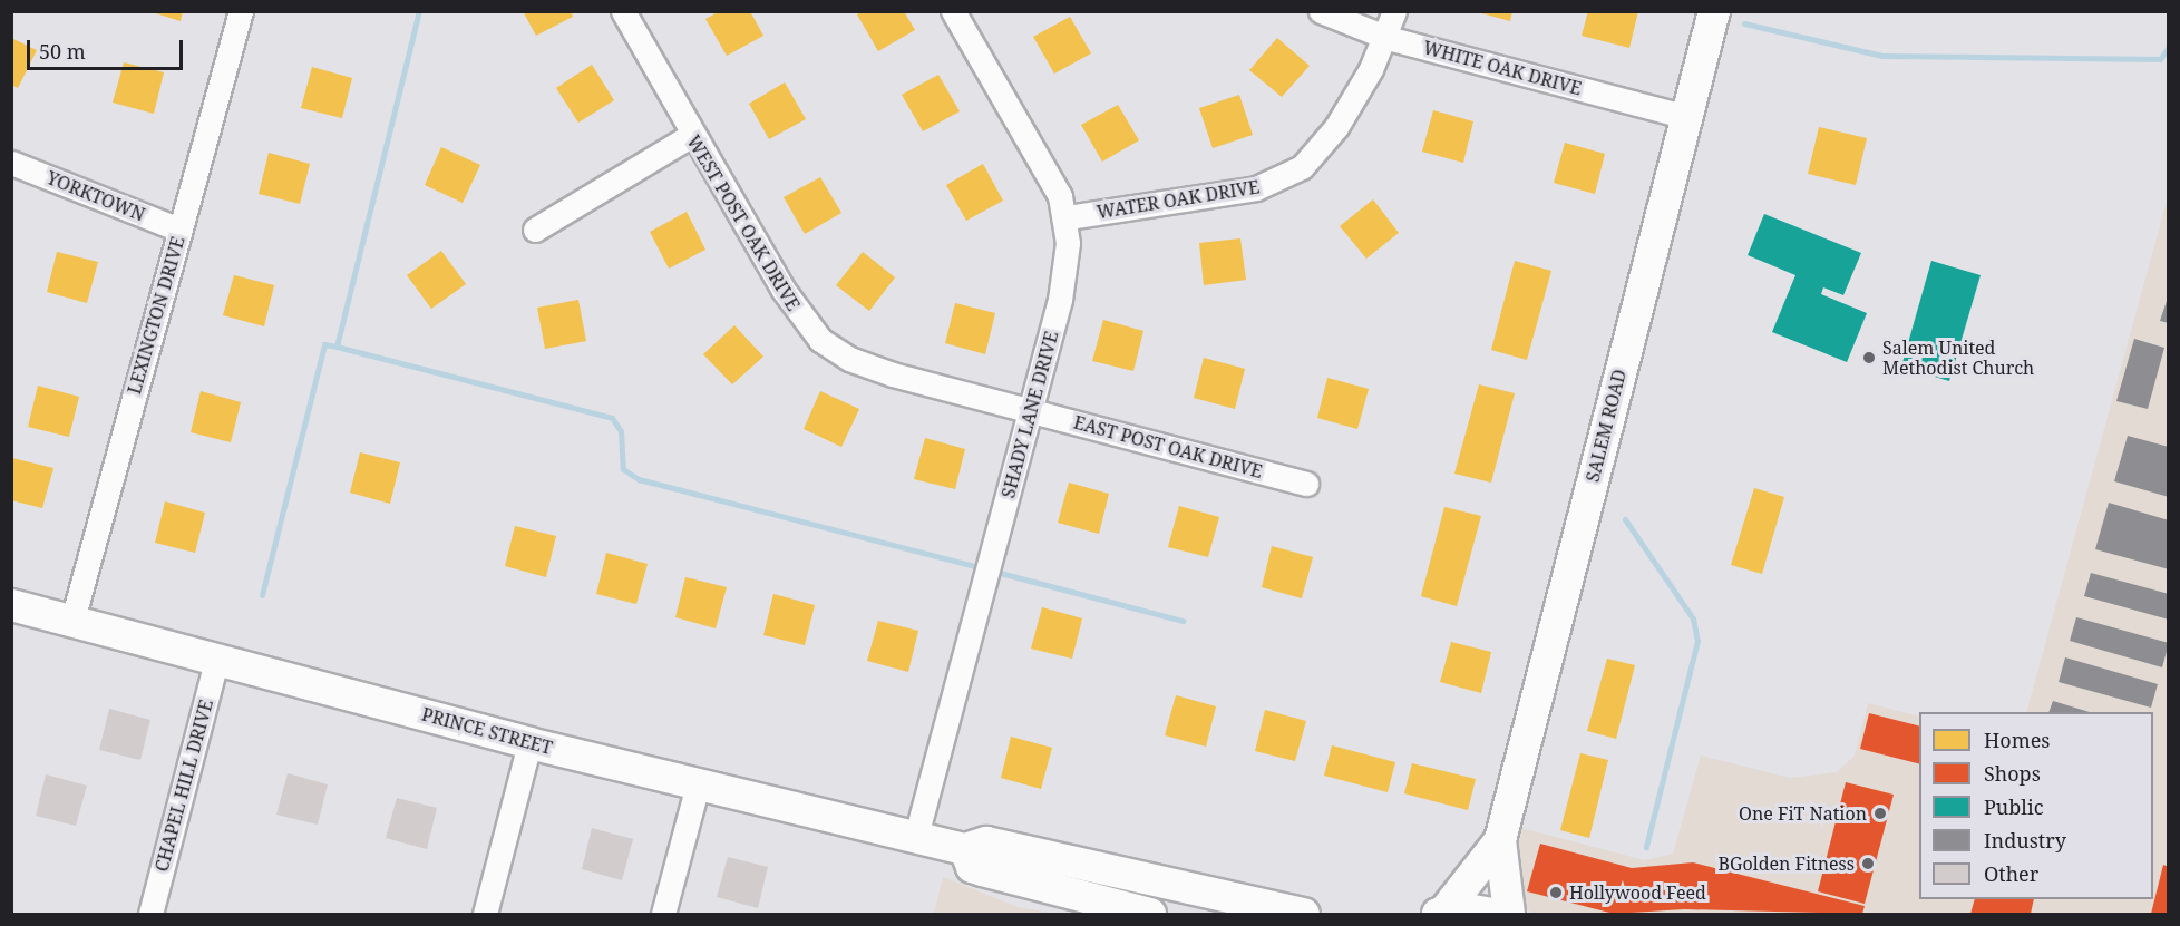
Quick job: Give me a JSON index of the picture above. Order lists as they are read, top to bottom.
{
  "streets": {
    "main road": ["SALEM ROAD", "PRINCE STREET"],
    "street": [
      "WHITE OAK DRIVE",
      "YORKTOWN",
      "WATER OAK DRIVE",
      "WEST POST OAK DRIVE",
      "LEXINGTON DRIVE",
      "SHADY LANE DRIVE",
      "EAST POST OAK DRIVE",
      "CHAPEL HILL DRIVE"
    ]
  },
  "crossings": [
    ["WHITE OAK DRIVE", "WATER OAK DRIVE"],
    ["WHITE OAK DRIVE", "SALEM ROAD"],
    ["YORKTOWN", "LEXINGTON DRIVE"],
    ["WATER OAK DRIVE", "SHADY LANE DRIVE"],
    ["WEST POST OAK DRIVE", "SHADY LANE DRIVE"],
    ["WEST POST OAK DRIVE", "EAST POST OAK DRIVE"],
    ["LEXINGTON DRIVE", "PRINCE STREET"],
    ["SHADY LANE DRIVE", "EAST POST OAK DRIVE"],
    ["SHADY LANE DRIVE", "PRINCE STREET"],
    ["PRINCE STREET", "CHAPEL HILL DRIVE"]
  ],
  "places": [
    "Salem United Methodist Church",
    "One FiT Nation",
    "BGolden Fitness",
    "Hollywood Feed"
  ],
  "legend": [
    "Homes",
    "Shops",
    "Public",
    "Industry",
    "Other"
  ],
  "scale_bar": "50 m"
}
